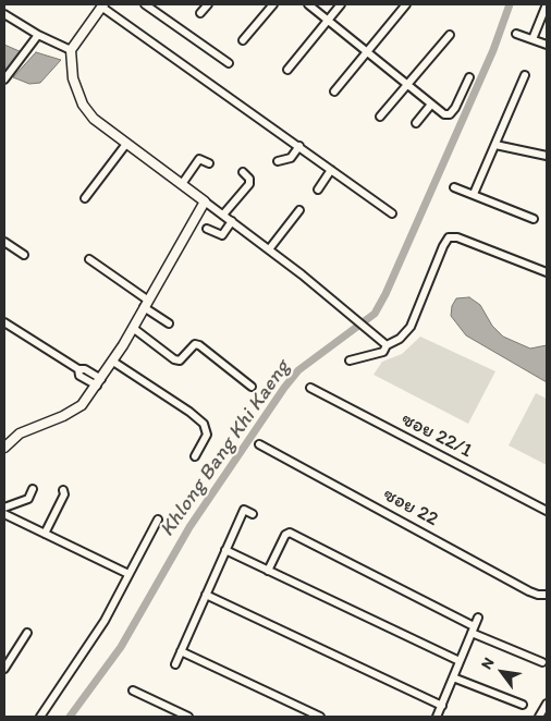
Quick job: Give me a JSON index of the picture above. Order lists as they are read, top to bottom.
{
  "streets": {
    "street": ["ซอย 22/1", "ซอย 22"]
  },
  "water": ["Khlong Bang Khi Kaeng"],
  "north": "top left"
}
